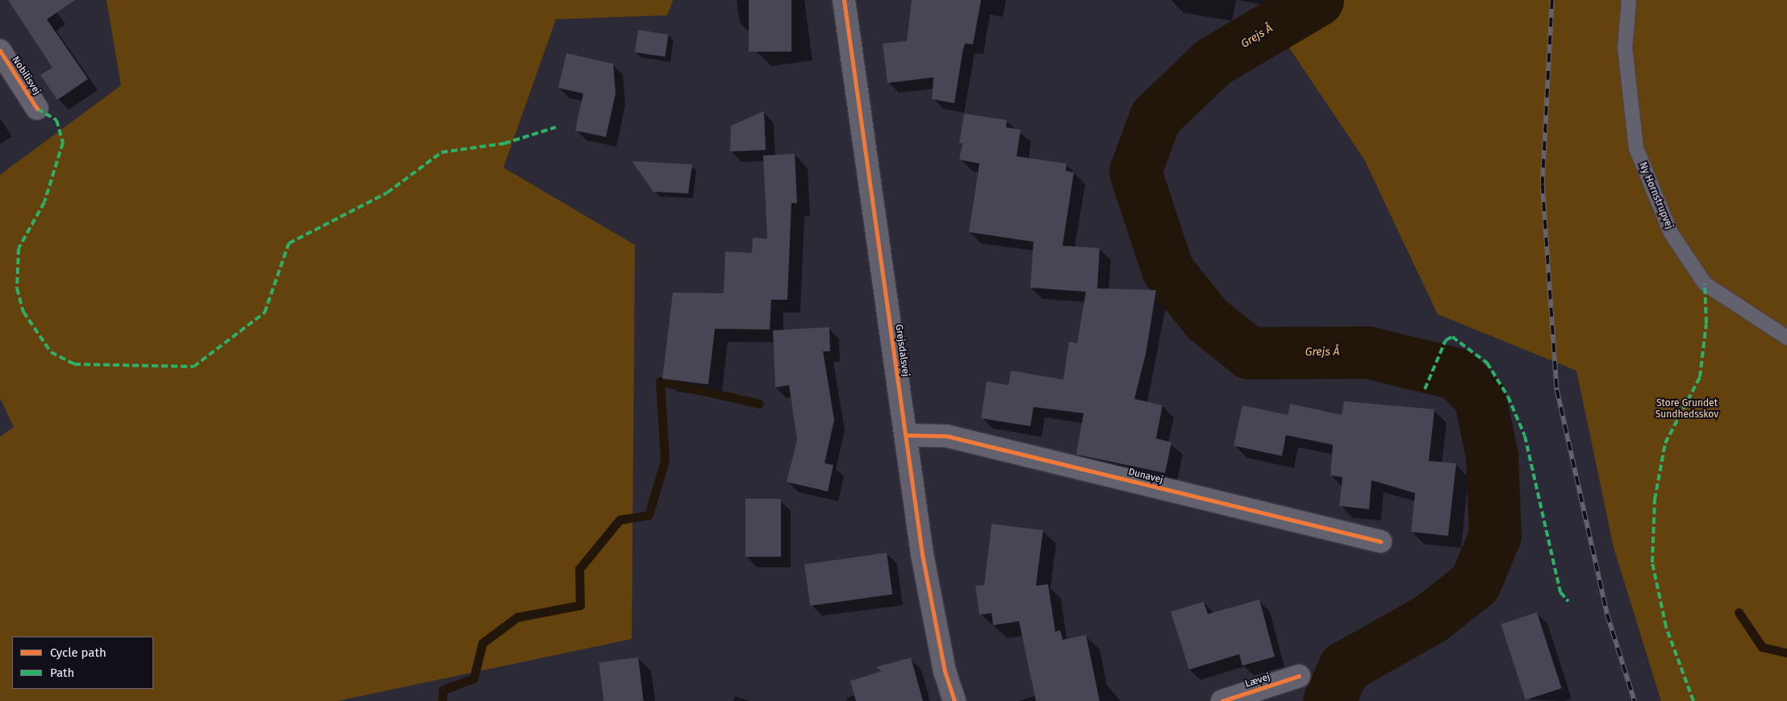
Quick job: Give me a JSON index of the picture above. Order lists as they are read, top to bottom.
{
  "streets": {
    "street": [
      "Nobilisvej",
      "Grejsdalsvej",
      "Dunavej",
      "Lævej"
    ],
    "lane": ["Ny Hornstrupvej"]
  },
  "crossings": [
    ["Grejsdalsvej", "Dunavej"]
  ],
  "water": ["Grejs Å"],
  "parks": ["Store Grundet Sundhedsskov"],
  "legend": ["Cycle path", "Path"]
}
